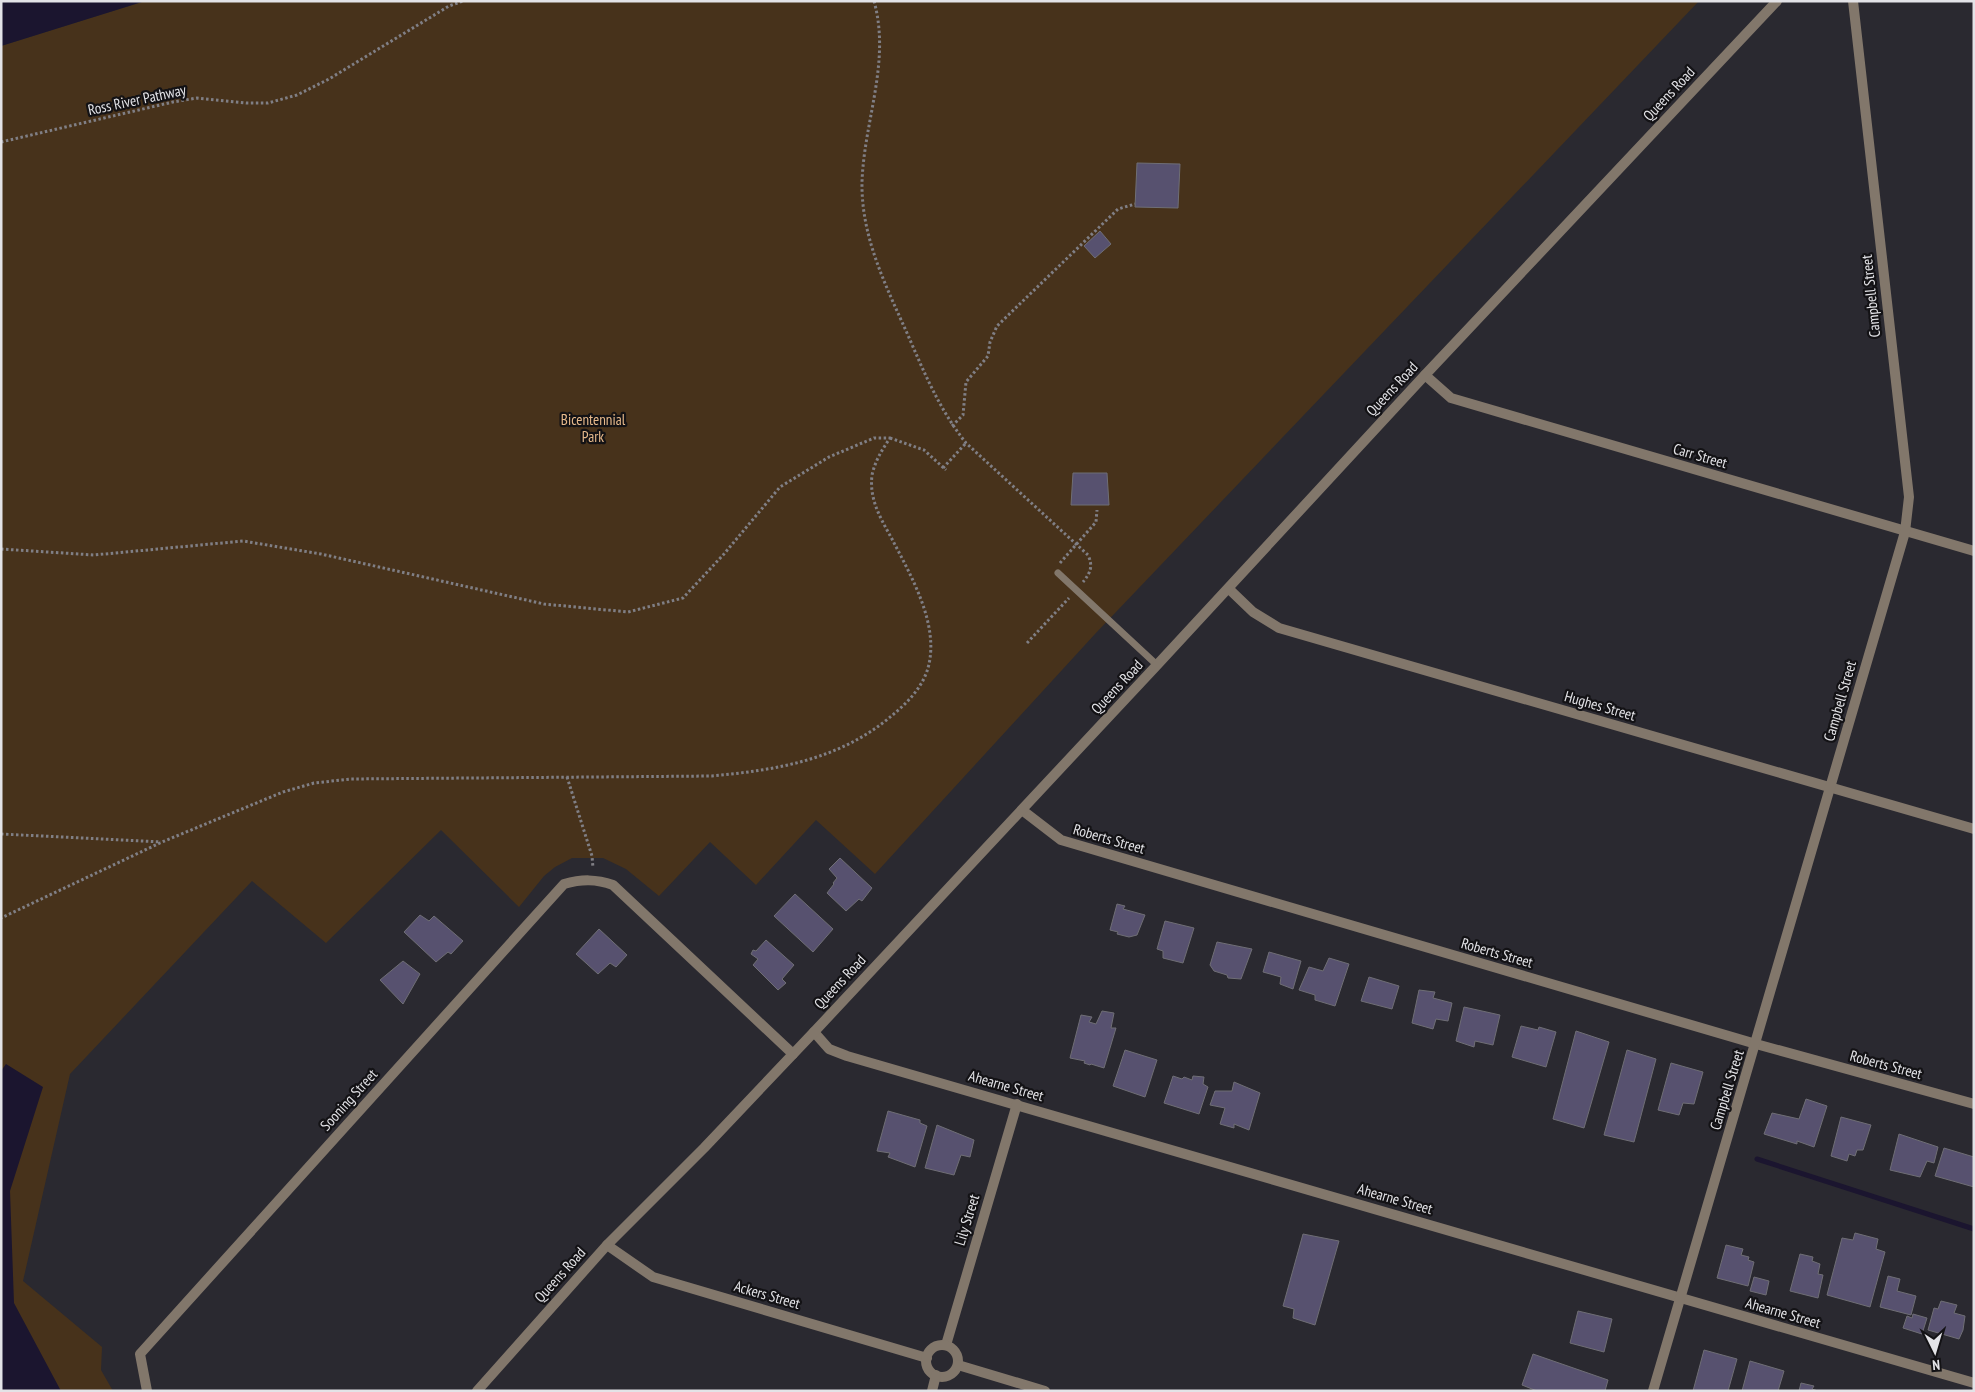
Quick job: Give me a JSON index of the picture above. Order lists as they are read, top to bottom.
{
  "streets": {
    "street": [
      "Queens Road",
      "Campbell Street",
      "Carr Street",
      "Hughes Street",
      "Roberts Street",
      "Ahearne Street",
      "Sooning Street",
      "Lily Street",
      "Ackers Street"
    ],
    "path": ["Ross River Pathway"]
  },
  "crossings": [
    ["Queens Road", "Carr Street"],
    ["Queens Road", "Hughes Street"],
    ["Queens Road", "Roberts Street"],
    ["Queens Road", "Ahearne Street"],
    ["Queens Road", "Ackers Street"],
    ["Campbell Street", "Carr Street"],
    ["Campbell Street", "Hughes Street"],
    ["Campbell Street", "Roberts Street"],
    ["Campbell Street", "Ahearne Street"],
    ["Ahearne Street", "Lily Street"],
    ["Lily Street", "Ackers Street"]
  ],
  "parks": ["Bicentennial Park"],
  "north": "bottom"
}
